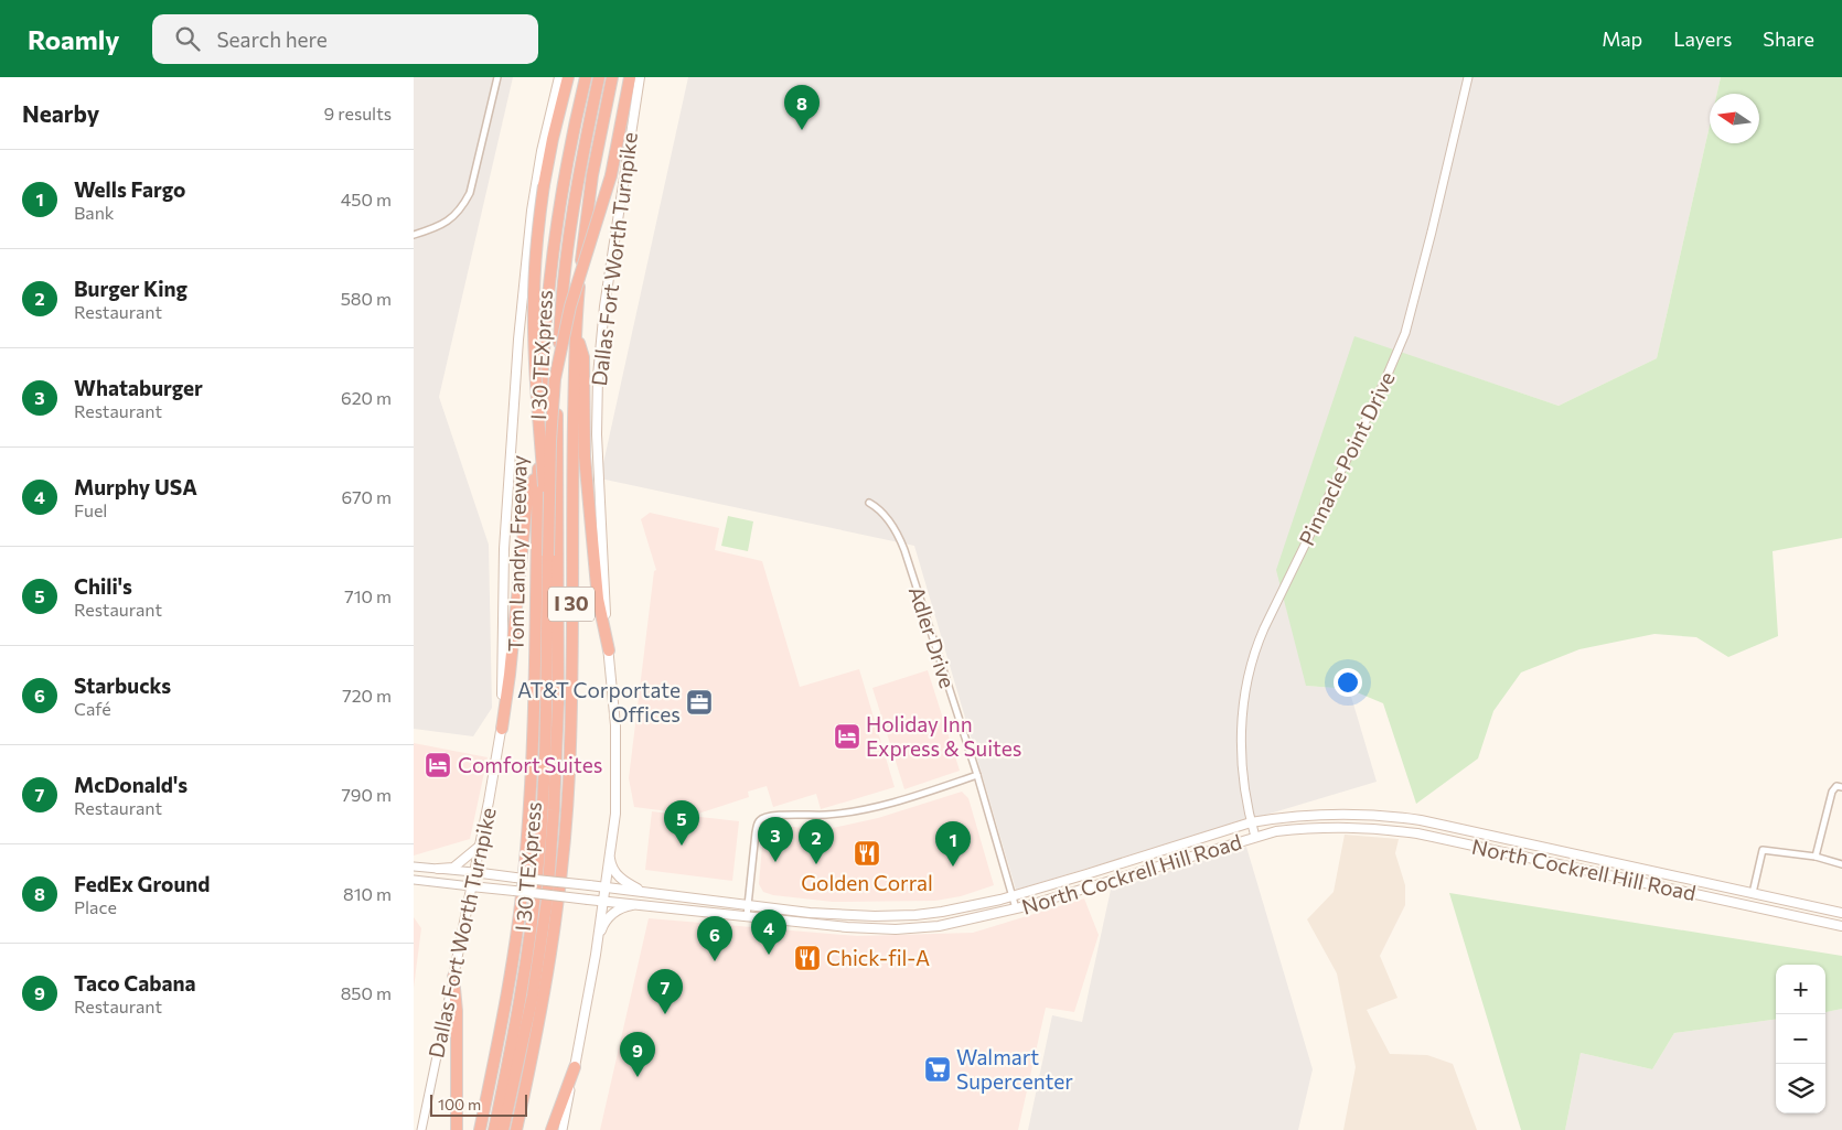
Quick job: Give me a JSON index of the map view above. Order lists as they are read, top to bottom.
{
  "streets": {
    "highway": ["I 30 TEXpress", "Tom Landry Freeway", "I 30"],
    "main road": ["Dallas Fort Worth Turnpike", "North Cockrell Hill Road"],
    "street": ["Pinnacle Point Drive", "Adler Drive"]
  },
  "crossings": [
    ["Dallas Fort Worth Turnpike", "North Cockrell Hill Road"],
    ["Pinnacle Point Drive", "North Cockrell Hill Road"],
    ["Adler Drive", "North Cockrell Hill Road"]
  ],
  "places": {
    "office": ["AT&T Corportate Offices"],
    "hotel": ["Holiday Inn Express & Suites", "Comfort Suites"],
    "restaurant": ["Golden Corral", "Chick-fil-A"],
    "supermarket": ["Walmart Supercenter"]
  },
  "scale_bar": "100 m",
  "north": "left",
  "page": {
    "header": "Roamly",
    "search": "Search here",
    "nav": ["Map", "Layers", "Share"],
    "heading": ["Nearby", "9 results"],
    "pins": [
      "8",
      "5",
      "3",
      "2",
      "1",
      "4",
      "6",
      "7",
      "9"
    ],
    "list": [
      {
        "mark": "1",
        "name": "Wells Fargo",
        "note": "Bank",
        "value": "450 m"
      },
      {
        "mark": "2",
        "name": "Burger King",
        "note": "Restaurant",
        "value": "580 m"
      },
      {
        "mark": "3",
        "name": "Whataburger",
        "note": "Restaurant",
        "value": "620 m"
      },
      {
        "mark": "4",
        "name": "Murphy USA",
        "note": "Fuel",
        "value": "670 m"
      },
      {
        "mark": "5",
        "name": "Chili's",
        "note": "Restaurant",
        "value": "710 m"
      },
      {
        "mark": "6",
        "name": "Starbucks",
        "note": "Café",
        "value": "720 m"
      },
      {
        "mark": "7",
        "name": "McDonald's",
        "note": "Restaurant",
        "value": "790 m"
      },
      {
        "mark": "8",
        "name": "FedEx Ground",
        "note": "Place",
        "value": "810 m"
      },
      {
        "mark": "9",
        "name": "Taco Cabana",
        "note": "Restaurant",
        "value": "850 m"
      }
    ],
    "map_buttons": ["+", "−"],
    "scale": "100 m"
  }
}
